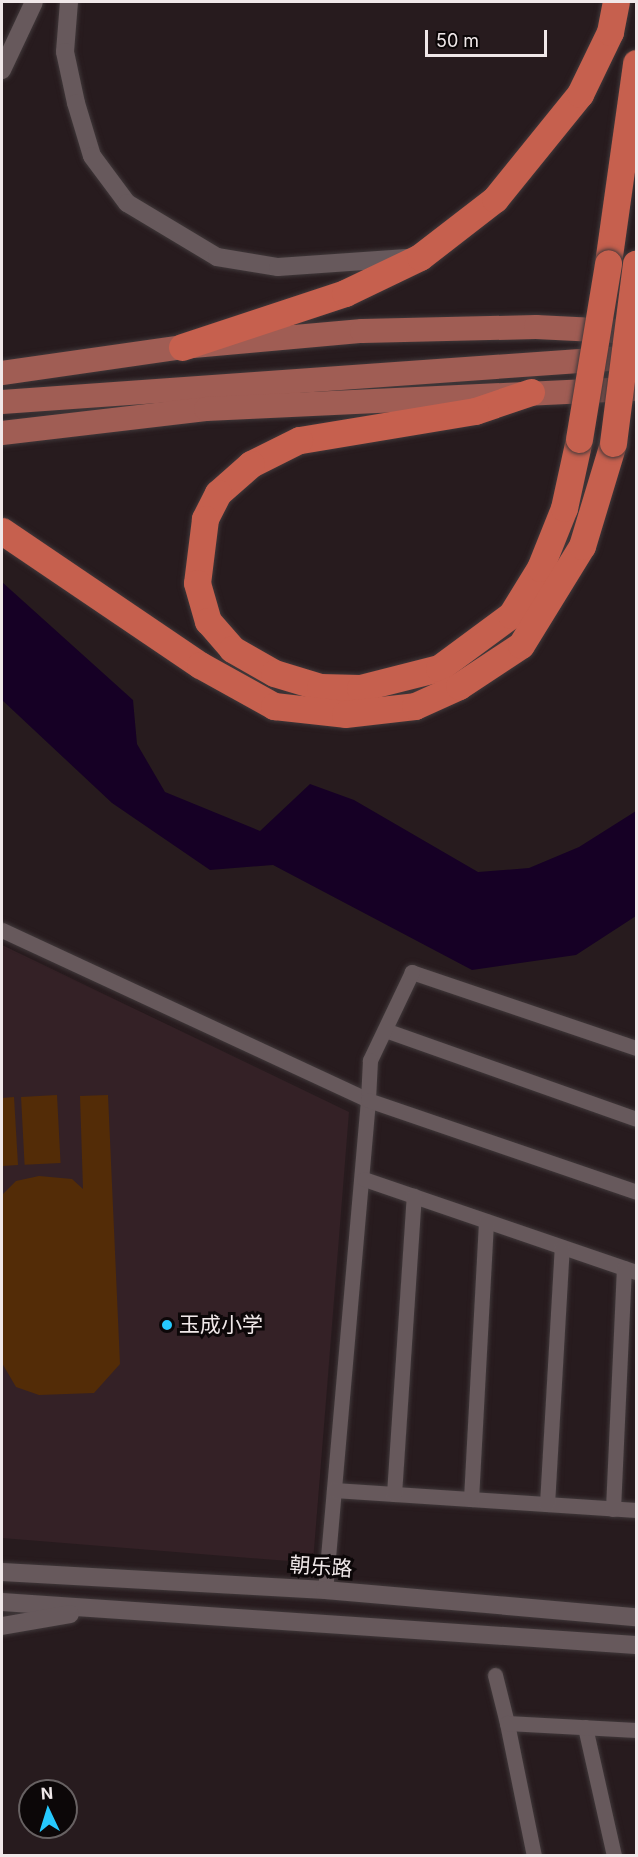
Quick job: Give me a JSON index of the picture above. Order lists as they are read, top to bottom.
{
  "streets": {
    "street": ["朝乐路"]
  },
  "places": ["玉成小学"],
  "scale_bar": "50 m",
  "north": "top"
}
